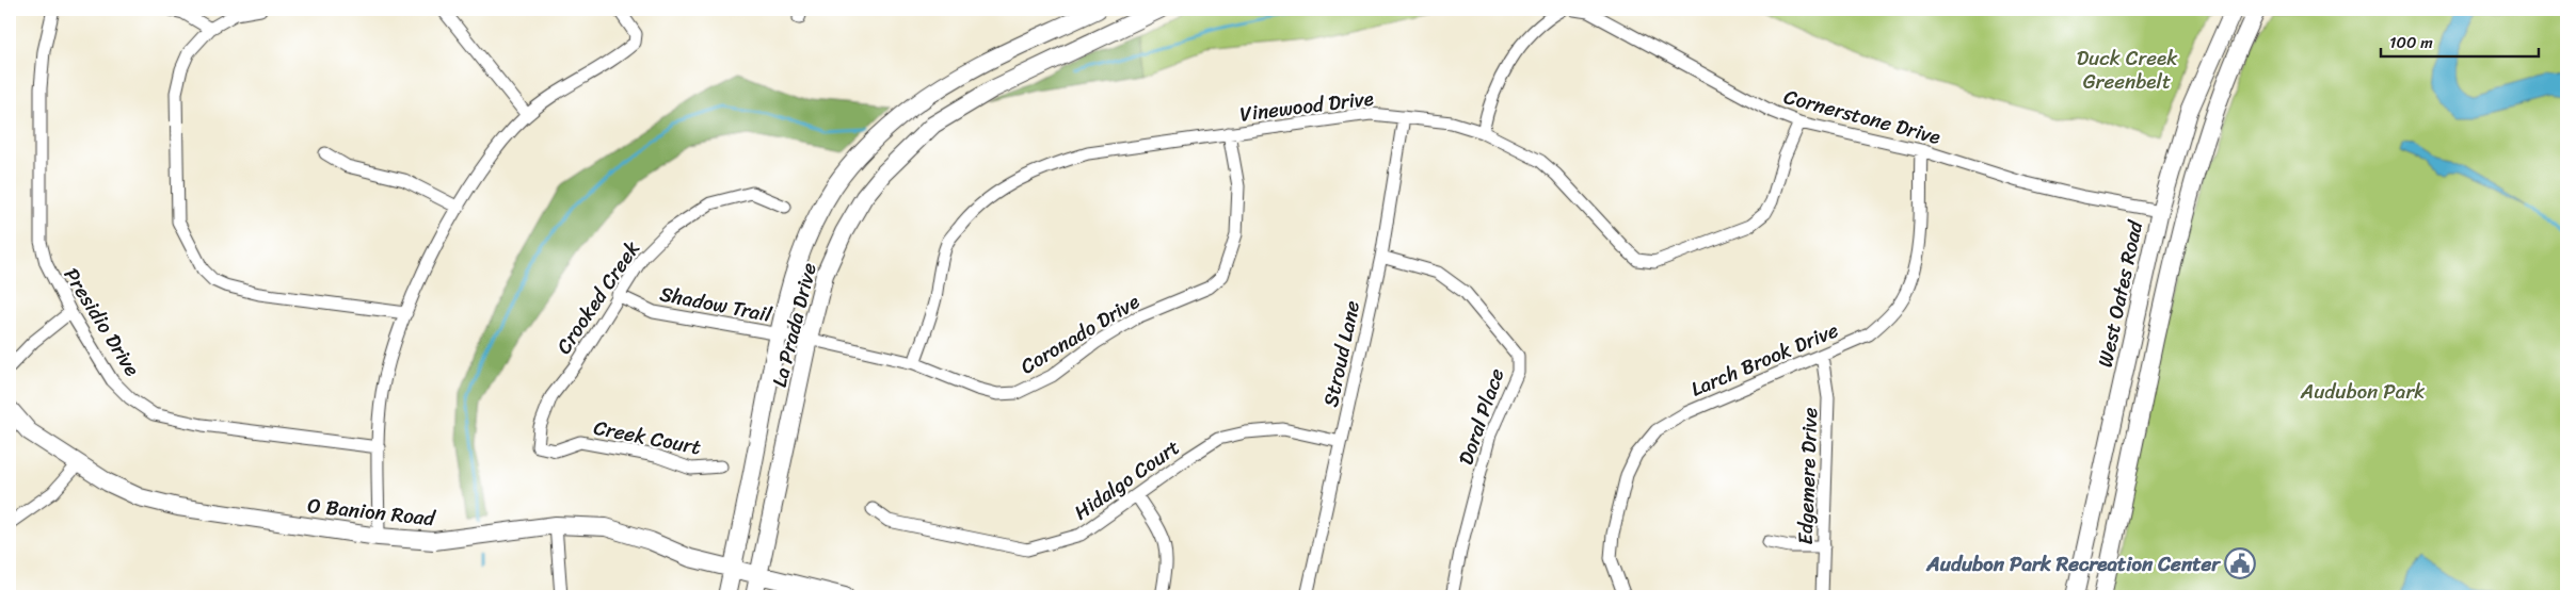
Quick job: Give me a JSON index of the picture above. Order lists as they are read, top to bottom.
{
  "streets": {
    "main road": ["West Oates Road", "La Prada Drive", "O Banion Road"],
    "street": [
      "Vinewood Drive",
      "Cornerstone Drive",
      "Crooked Creek",
      "Shadow Trail",
      "Presidio Drive",
      "Coronado Drive",
      "Stroud Lane",
      "Larch Brook Drive",
      "Doral Place",
      "Creek Court",
      "Edgemere Drive",
      "Hidalgo Court"
    ]
  },
  "crossings": [
    ["Vinewood Drive", "Cornerstone Drive"],
    ["Vinewood Drive", "Coronado Drive"],
    ["Vinewood Drive", "Stroud Lane"],
    ["Cornerstone Drive", "West Oates Road"],
    ["Cornerstone Drive", "Larch Brook Drive"],
    ["Crooked Creek", "Shadow Trail"],
    ["Crooked Creek", "Creek Court"],
    ["Shadow Trail", "La Prada Drive"],
    ["Shadow Trail", "Coronado Drive"],
    ["La Prada Drive", "Coronado Drive"],
    ["La Prada Drive", "O Banion Road"],
    ["Stroud Lane", "Doral Place"],
    ["Stroud Lane", "Hidalgo Court"],
    ["Larch Brook Drive", "Edgemere Drive"]
  ],
  "parks": ["Duck Creek Greenbelt", "Audubon Park"],
  "places": {
    "public building": ["Audubon Park Recreation Center"]
  },
  "scale_bar": "100 m"
}
